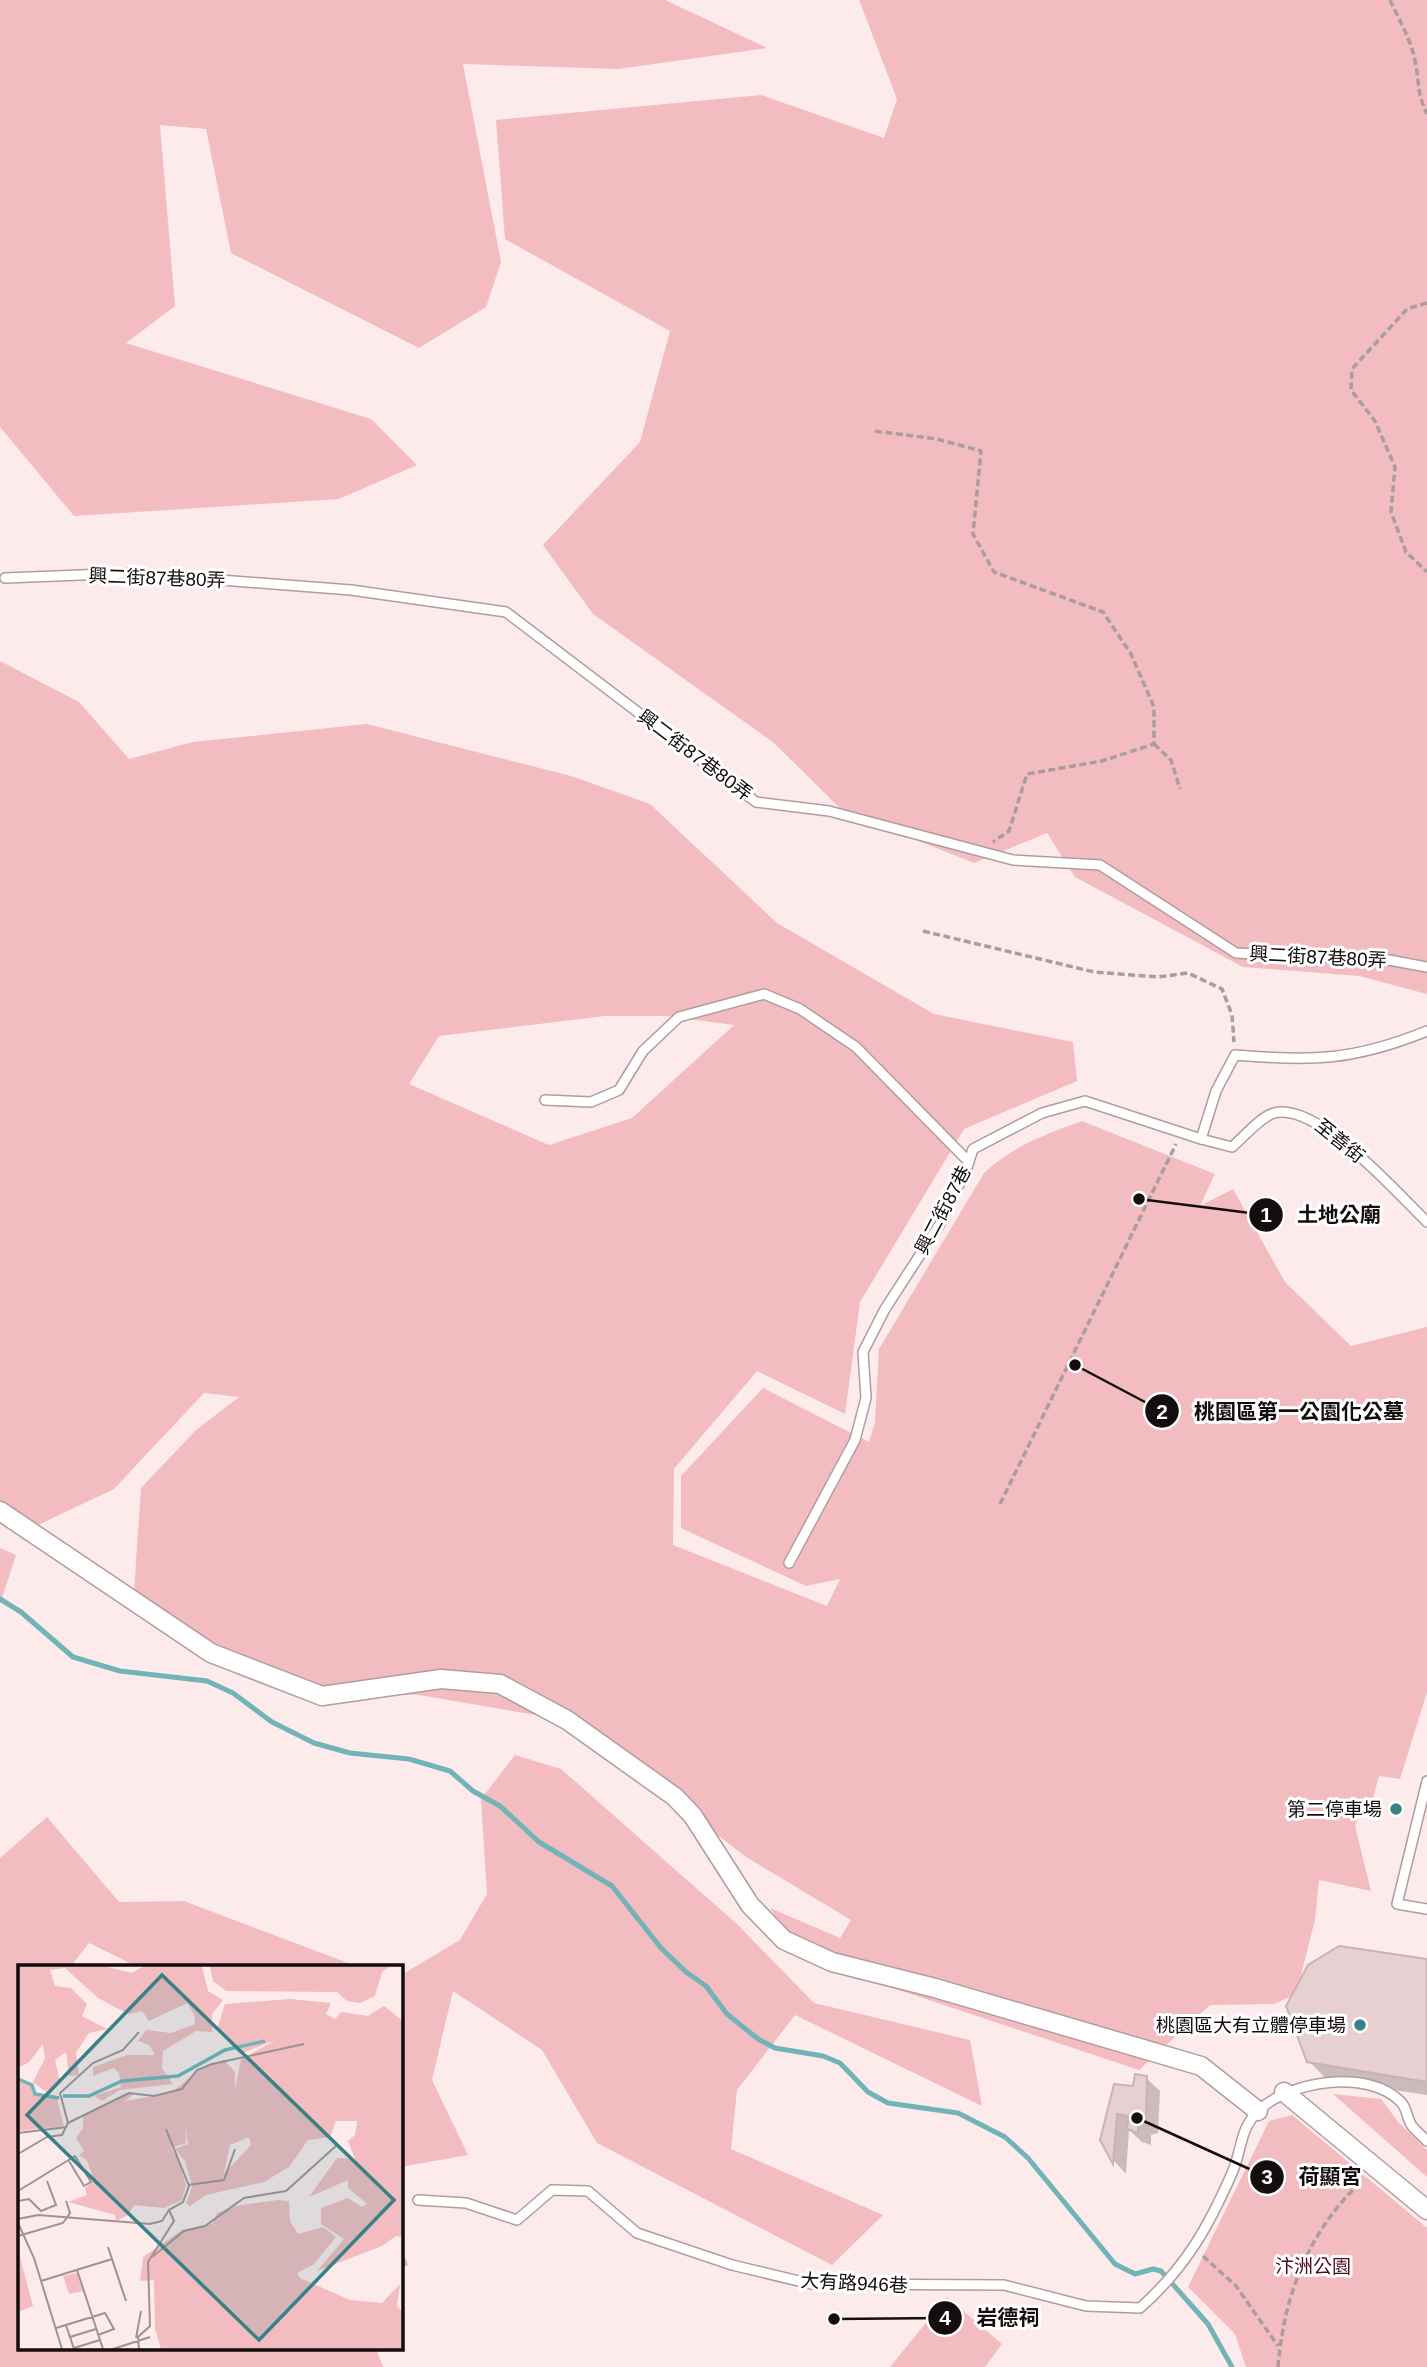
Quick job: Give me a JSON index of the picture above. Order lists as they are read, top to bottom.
{
  "streets": {
    "lane": [
      "興二街87巷80弄",
      "至善街",
      "興二街87巷",
      "大有路946巷"
    ]
  },
  "crossings": [
    ["至善街", "興二街87巷"]
  ],
  "parks": ["汴洲公園"],
  "places": [
    "土地公廟",
    "桃園區第一公園化公墓",
    "第二停車場",
    "桃園區大有立體停車場",
    "荷顯宮",
    "岩德祠"
  ]
}
